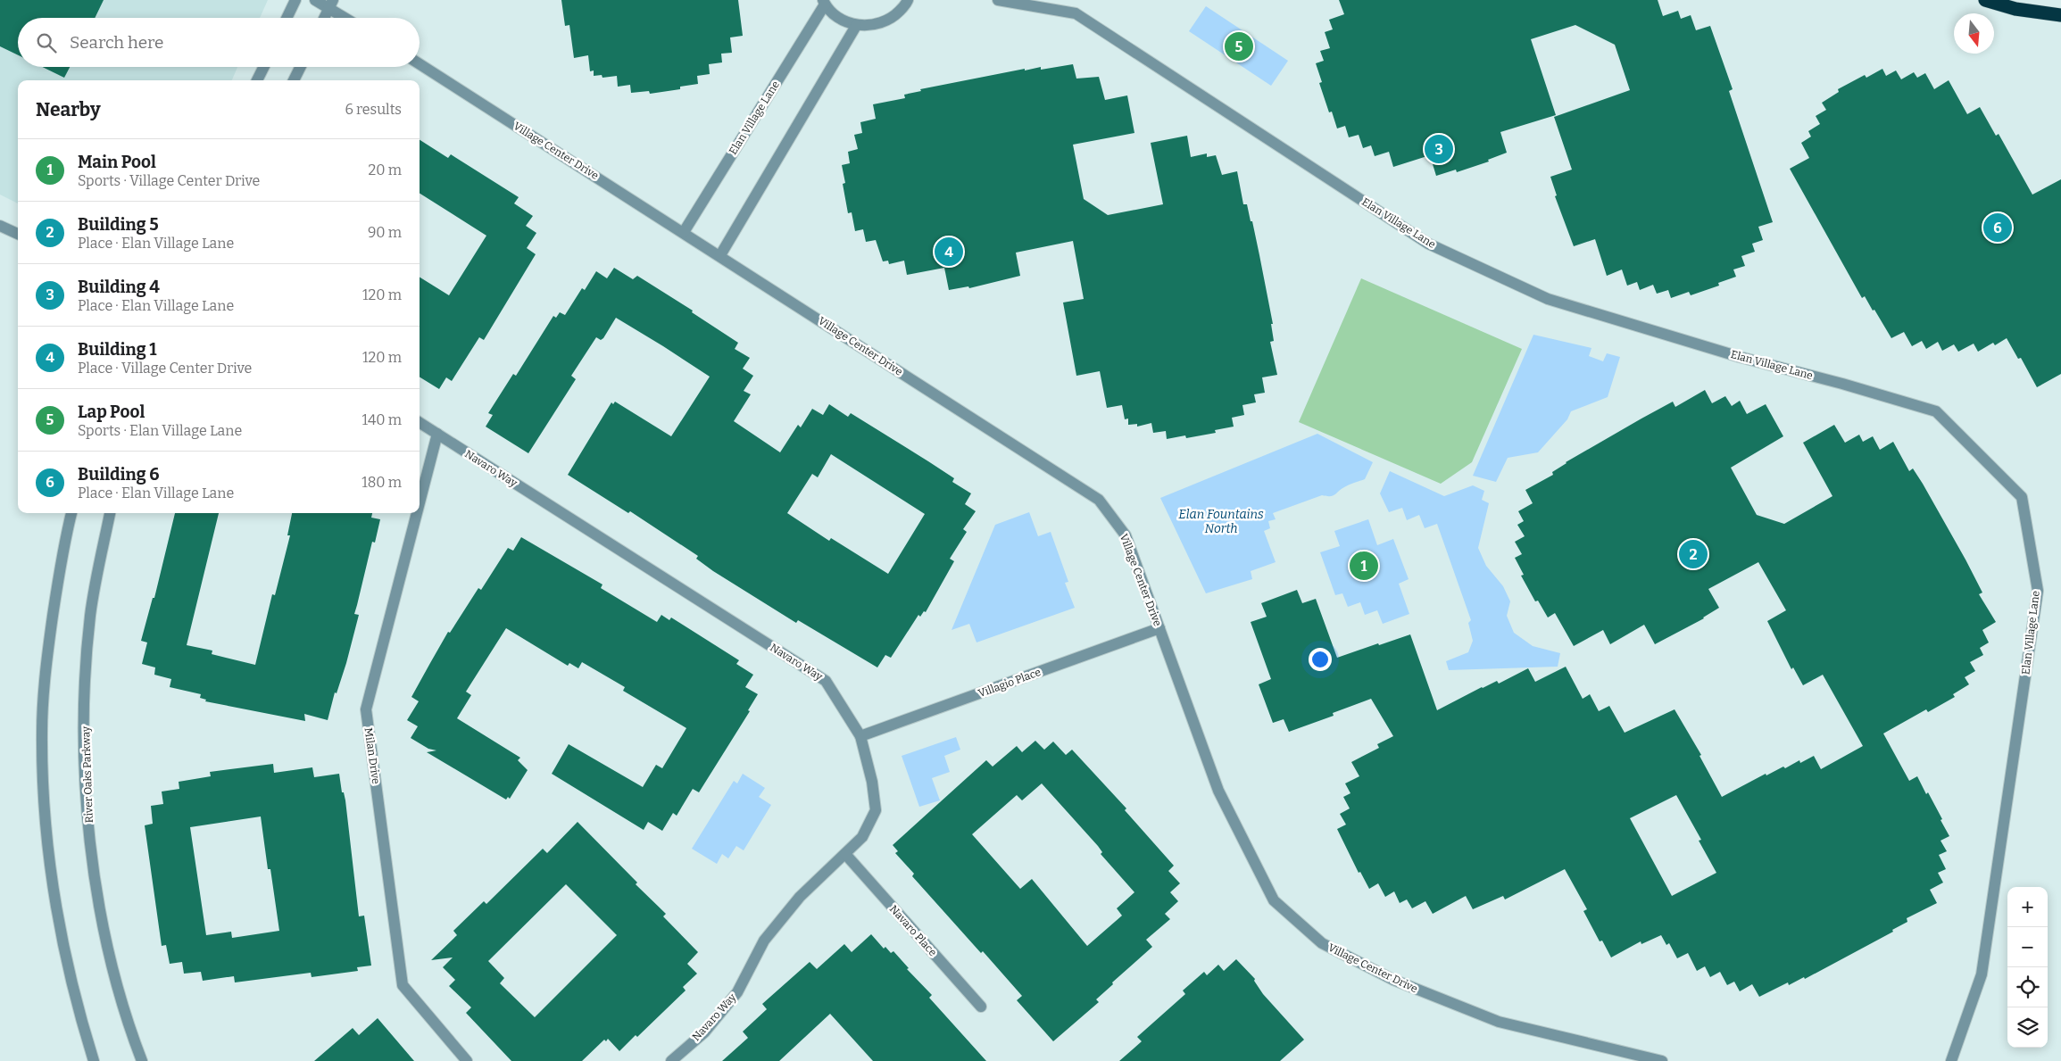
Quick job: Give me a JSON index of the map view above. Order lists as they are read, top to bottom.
{
  "streets": {
    "street": [
      "Elan Village Lane",
      "Village Center Drive",
      "Navaro Way",
      "Villagio Place",
      "Milan Drive",
      "River Oaks Parkway",
      "Navaro Place"
    ]
  },
  "crossings": [
    ["Elan Village Lane", "Village Center Drive"],
    ["Village Center Drive", "Villagio Place"],
    ["Navaro Way", "Villagio Place"],
    ["Navaro Way", "Milan Drive"],
    ["Navaro Way", "Navaro Place"]
  ],
  "water": ["Elan Fountains North"],
  "north": "bottom",
  "page": {
    "search": "Search here",
    "pins": [
      "5",
      "3",
      "6",
      "4",
      "2",
      "1"
    ],
    "heading": ["Nearby", "6 results"],
    "list": [
      {
        "mark": "1",
        "name": "Main Pool",
        "note": "Sports · Village Center Drive",
        "value": "20 m"
      },
      {
        "mark": "2",
        "name": "Building 5",
        "note": "Place · Elan Village Lane",
        "value": "90 m"
      },
      {
        "mark": "3",
        "name": "Building 4",
        "note": "Place · Elan Village Lane",
        "value": "120 m"
      },
      {
        "mark": "4",
        "name": "Building 1",
        "note": "Place · Village Center Drive",
        "value": "120 m"
      },
      {
        "mark": "5",
        "name": "Lap Pool",
        "note": "Sports · Elan Village Lane",
        "value": "140 m"
      },
      {
        "mark": "6",
        "name": "Building 6",
        "note": "Place · Elan Village Lane",
        "value": "180 m"
      }
    ],
    "map_buttons": ["+", "−"]
  }
}
